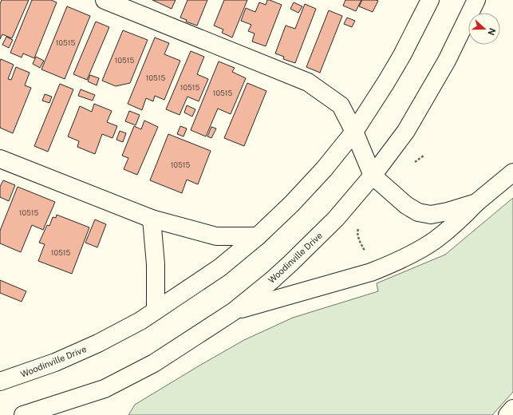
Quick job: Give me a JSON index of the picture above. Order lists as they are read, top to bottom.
{
  "streets": {
    "main road": ["Woodinville Drive"]
  },
  "house_numbers": [
    "10515",
    "10515",
    "10515",
    "10515",
    "10515",
    "10515",
    "10515",
    "10515"
  ],
  "north": "right"
}
